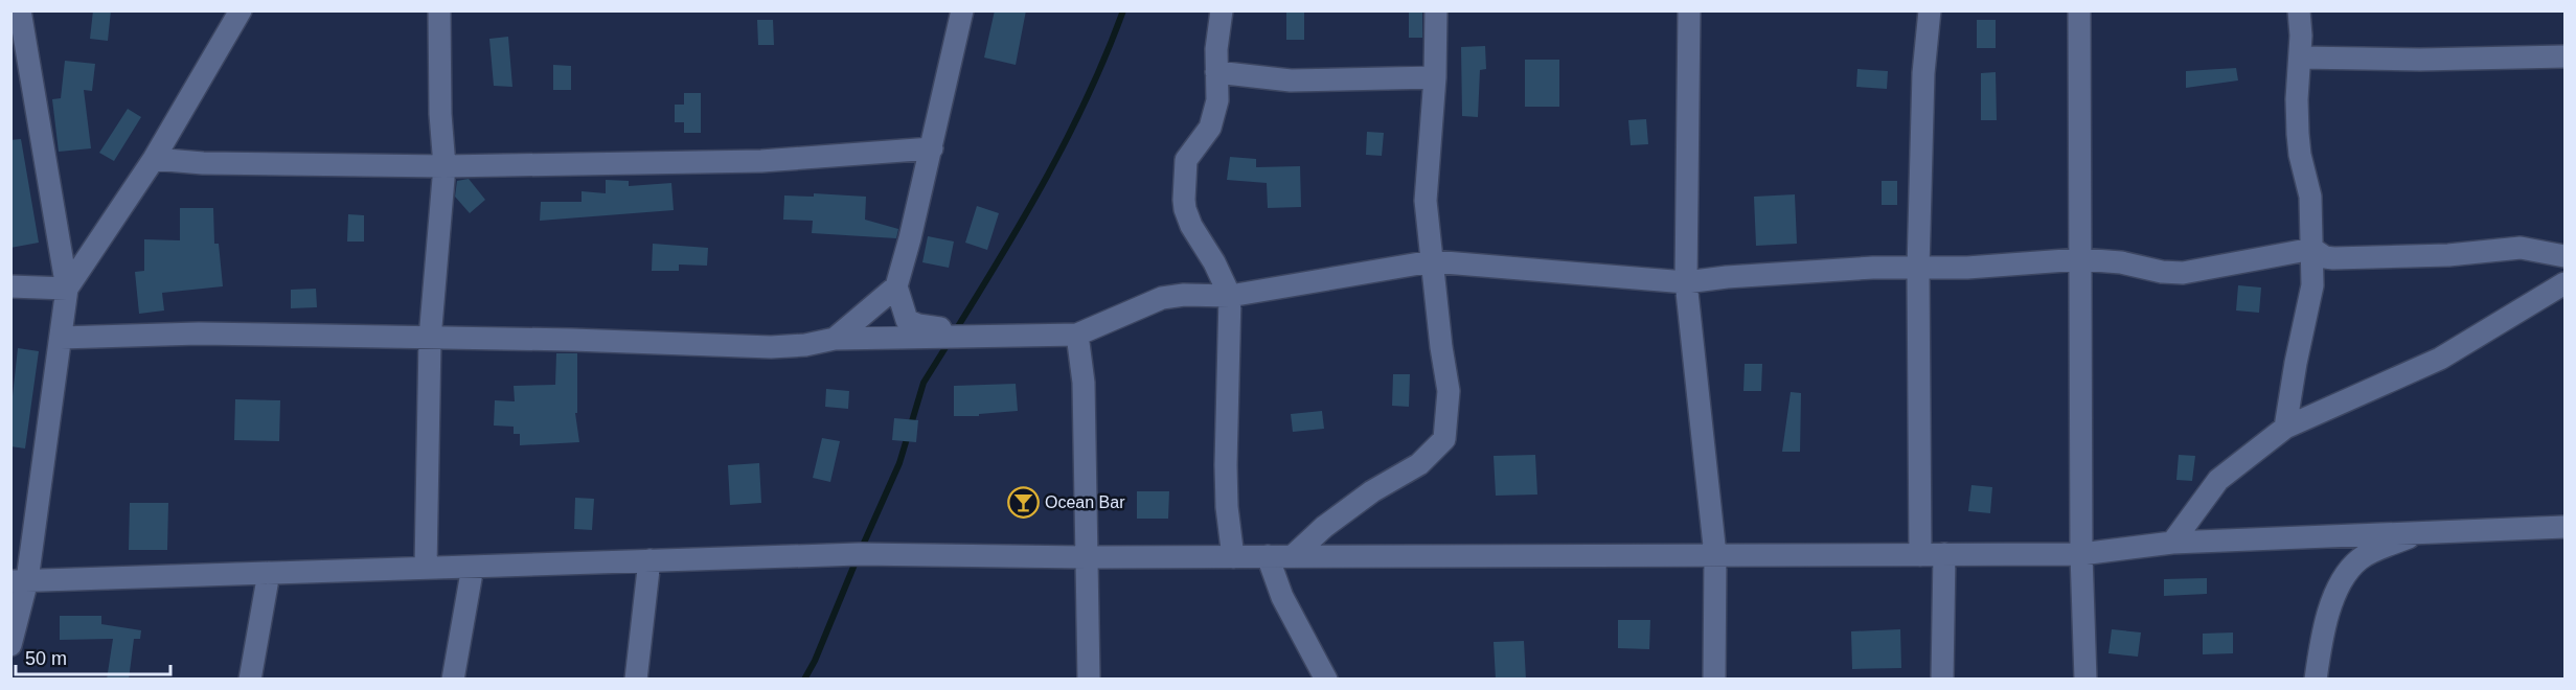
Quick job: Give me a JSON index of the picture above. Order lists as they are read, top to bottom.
{
  "places": {
    "bar": ["Ocean Bar"]
  },
  "scale_bar": "50 m"
}
